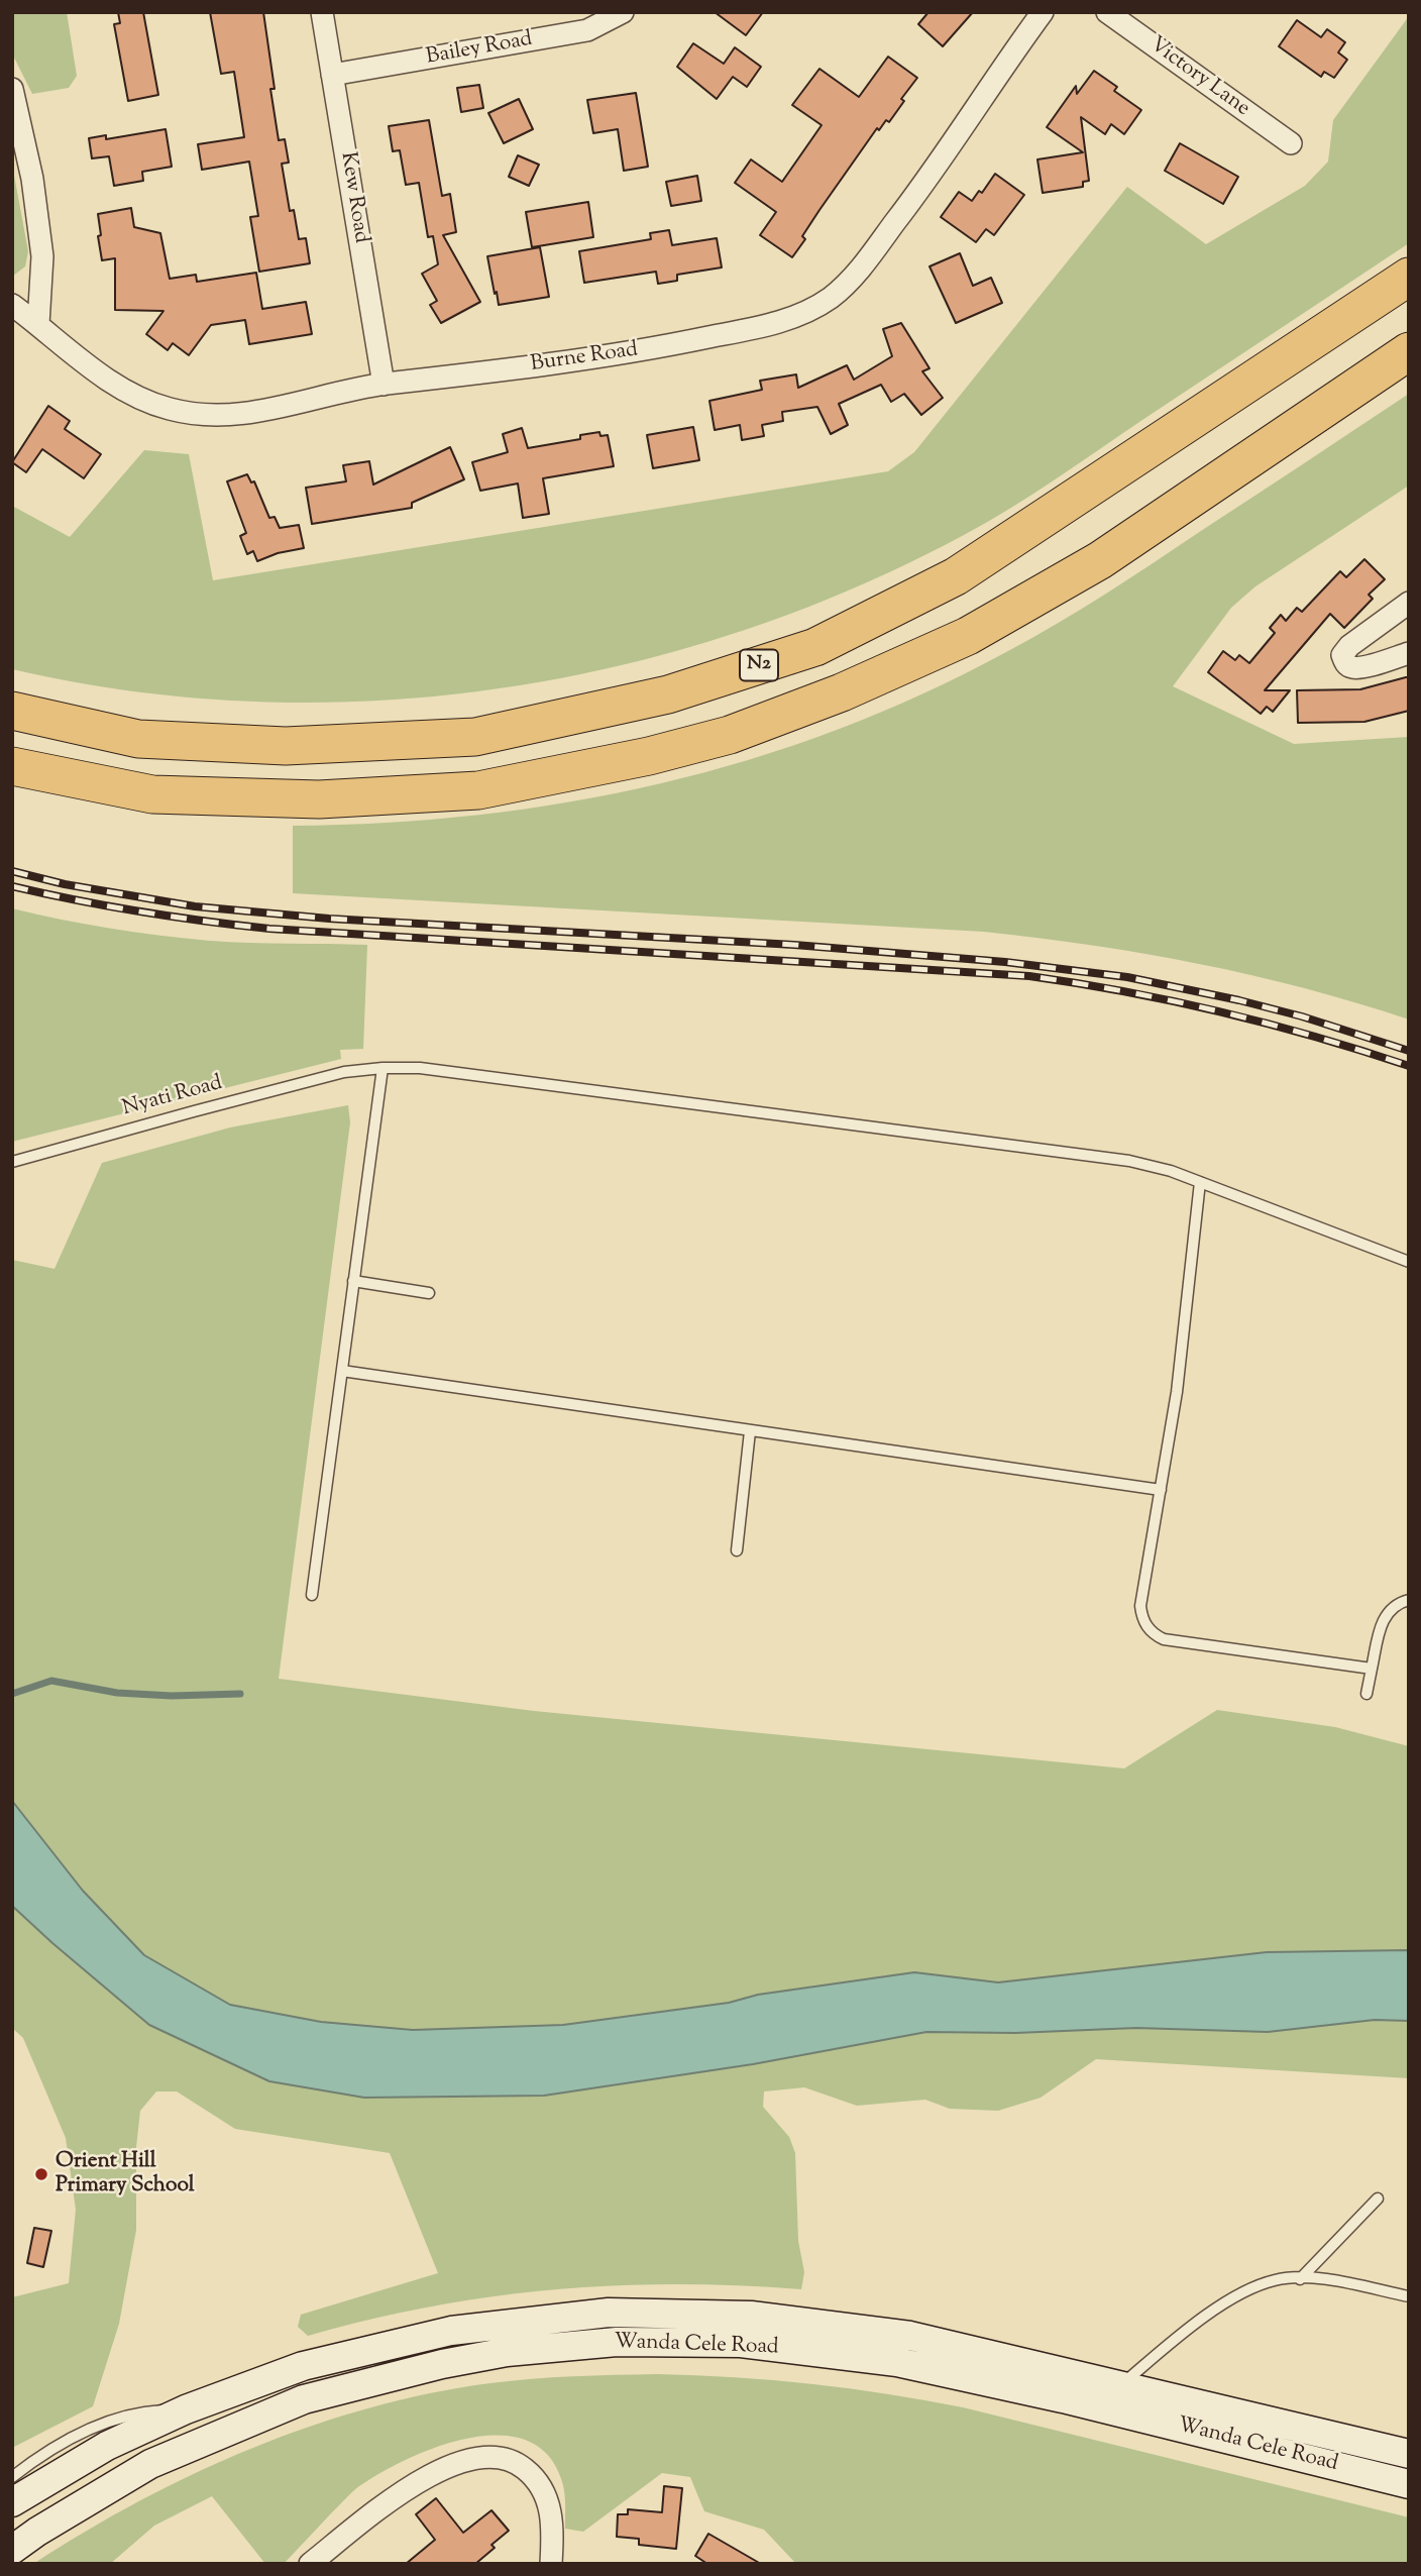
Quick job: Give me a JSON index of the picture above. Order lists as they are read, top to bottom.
{
  "streets": {
    "highway": ["N2"],
    "street": [
      "Bailey Road",
      "Victory Lane",
      "Kew Road",
      "Burne Road",
      "Wanda Cele Road"
    ],
    "lane": ["Nyati Road"]
  },
  "crossings": [
    ["Bailey Road", "Kew Road"],
    ["Kew Road", "Burne Road"]
  ],
  "places": ["Orient Hill Primary School"]
}
